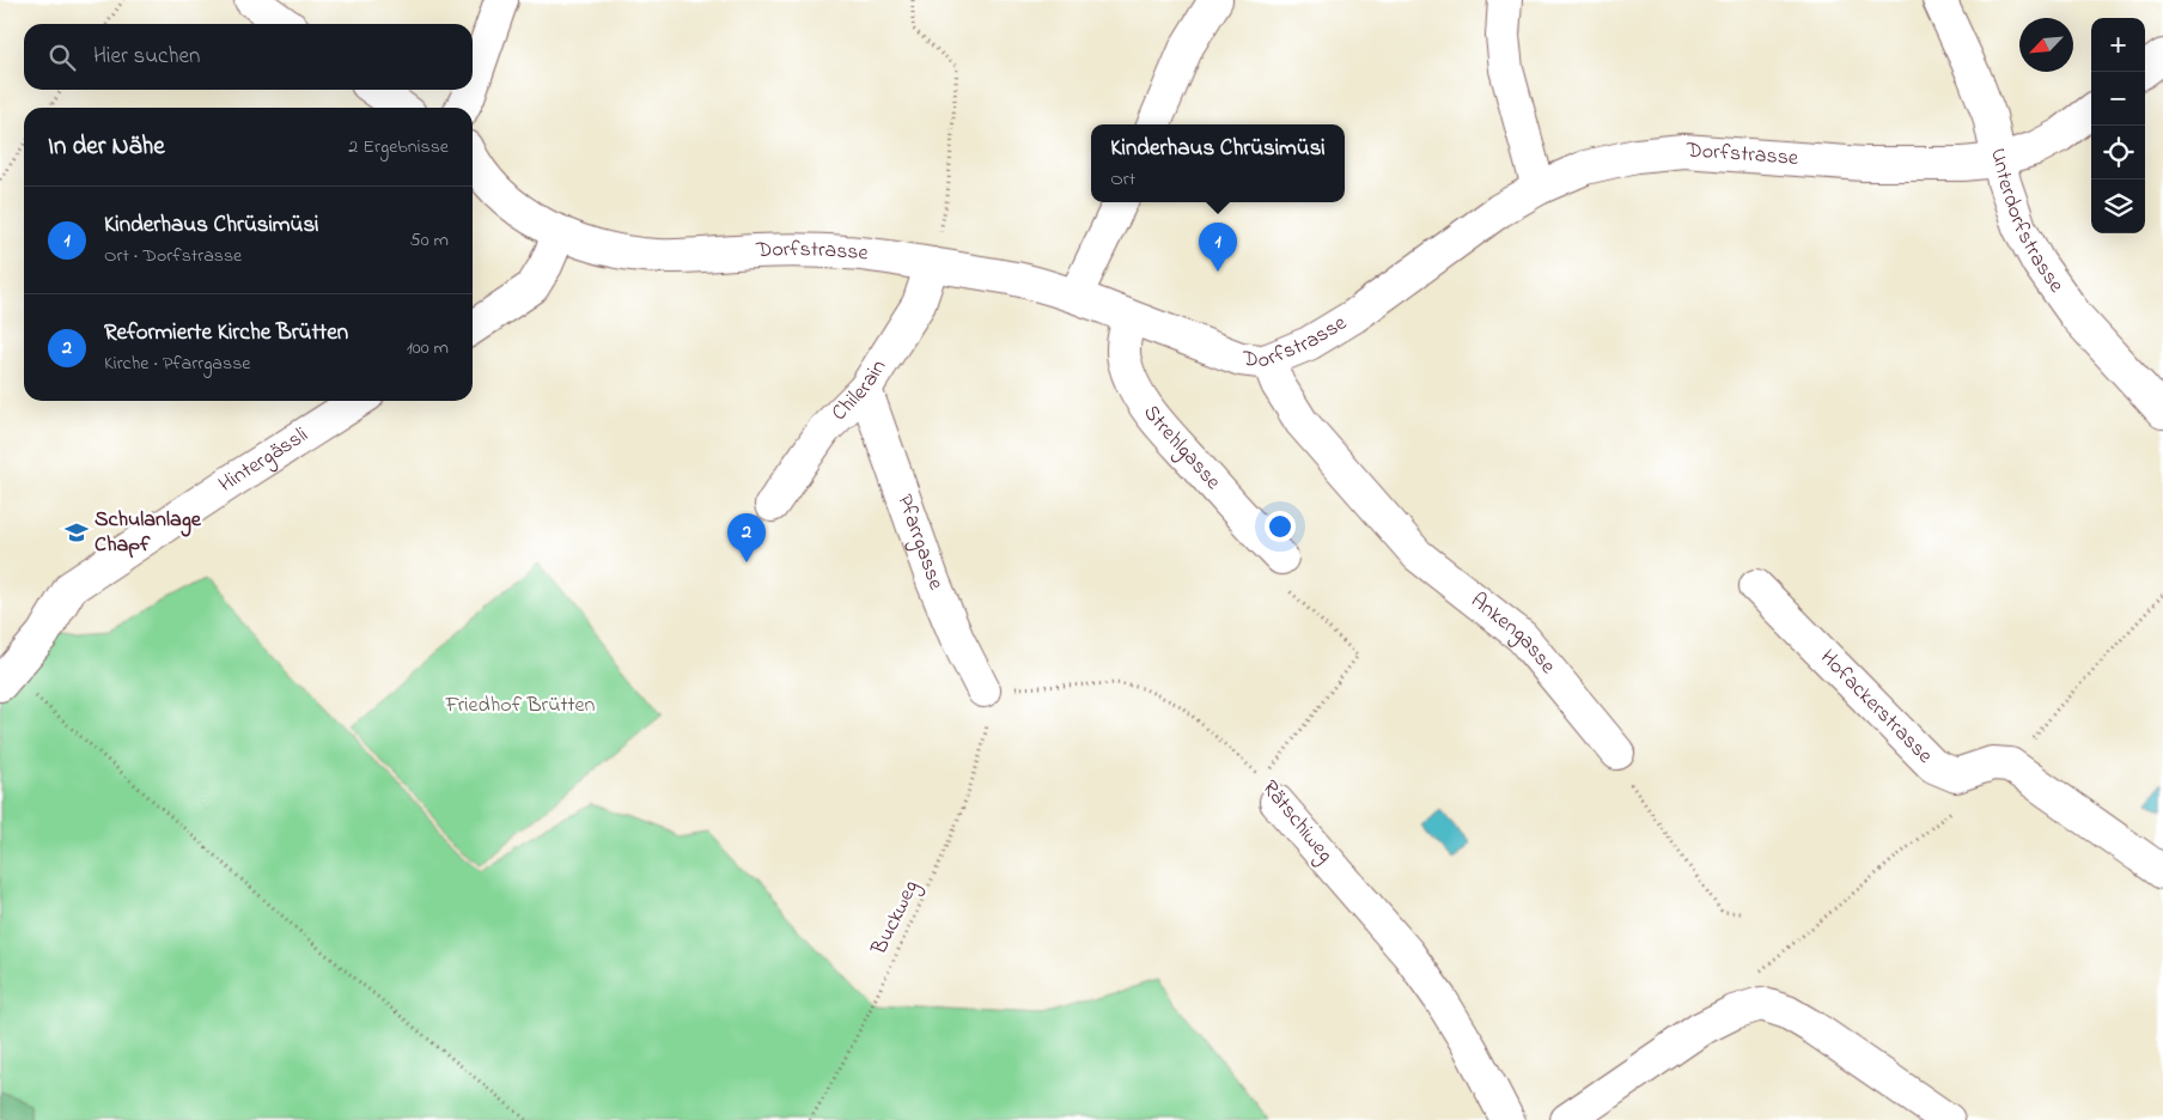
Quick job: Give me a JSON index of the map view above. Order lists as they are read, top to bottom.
{
  "streets": {
    "street": [
      "Dorfstrasse",
      "Unterdorfstrasse",
      "Chilerain",
      "Strehlgasse",
      "Hintergässli",
      "Pfarrgasse",
      "Ankengasse",
      "Hofackerstrasse",
      "Rätschiweg"
    ],
    "path": ["Buckweg"]
  },
  "crossings": [
    ["Dorfstrasse", "Unterdorfstrasse"],
    ["Dorfstrasse", "Chilerain"],
    ["Dorfstrasse", "Strehlgasse"],
    ["Dorfstrasse", "Ankengasse"],
    ["Chilerain", "Pfarrgasse"],
    ["Pfarrgasse", "Rätschiweg"],
    ["Pfarrgasse", "Buckweg"],
    ["Rätschiweg", "Buckweg"]
  ],
  "parks": ["Friedhof Brütten"],
  "places": {
    "school or university": ["Schulanlage Chapf"]
  },
  "north": "bottom left",
  "page": {
    "map_buttons": ["+", "−"],
    "search": "Hier suchen",
    "heading": ["In der Nähe", "2 Ergebnisse"],
    "popup": ["Kinderhaus Chrüsimüsi", "Ort"],
    "list": [
      {
        "mark": "1",
        "name": "Kinderhaus Chrüsimüsi",
        "note": "Ort · Dorfstrasse",
        "value": "50 m"
      },
      {
        "mark": "2",
        "name": "Reformierte Kirche Brütten",
        "note": "Kirche · Pfarrgasse",
        "value": "100 m"
      }
    ],
    "pins": ["1", "2"]
  }
}
